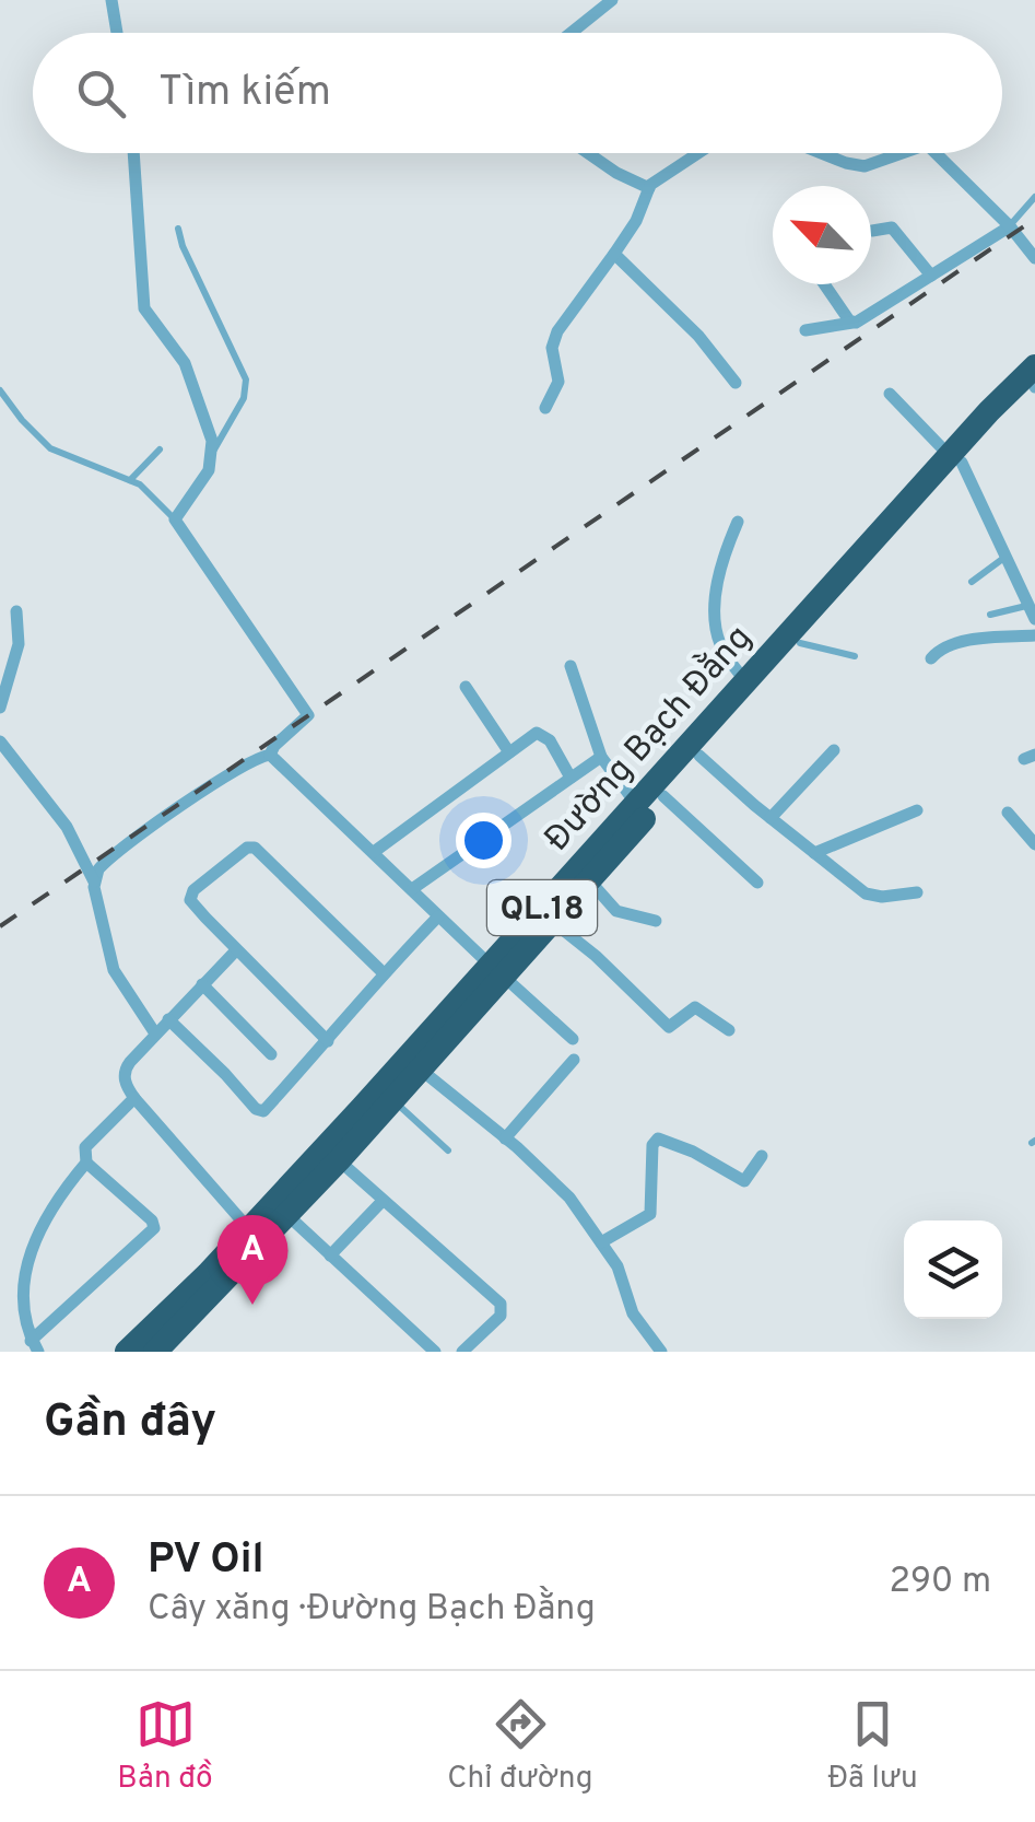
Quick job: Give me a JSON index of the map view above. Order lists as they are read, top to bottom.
{
  "streets": {
    "highway": ["Đường Bạch Đằng", "QL.18"]
  },
  "crossings": [
    ["Đường Bạch Đằng", "QL.18"]
  ],
  "north": "top left",
  "page": {
    "search": "Tìm kiếm",
    "pins": "A",
    "heading": "Gần đây",
    "list": [
      {
        "mark": "A",
        "name": "PV Oil",
        "note": "Cây xăng · Đường Bạch Đằng",
        "value": "290 m"
      }
    ],
    "nav": ["Bản đồ", "Chỉ đường", "Đã lưu"]
  }
}
